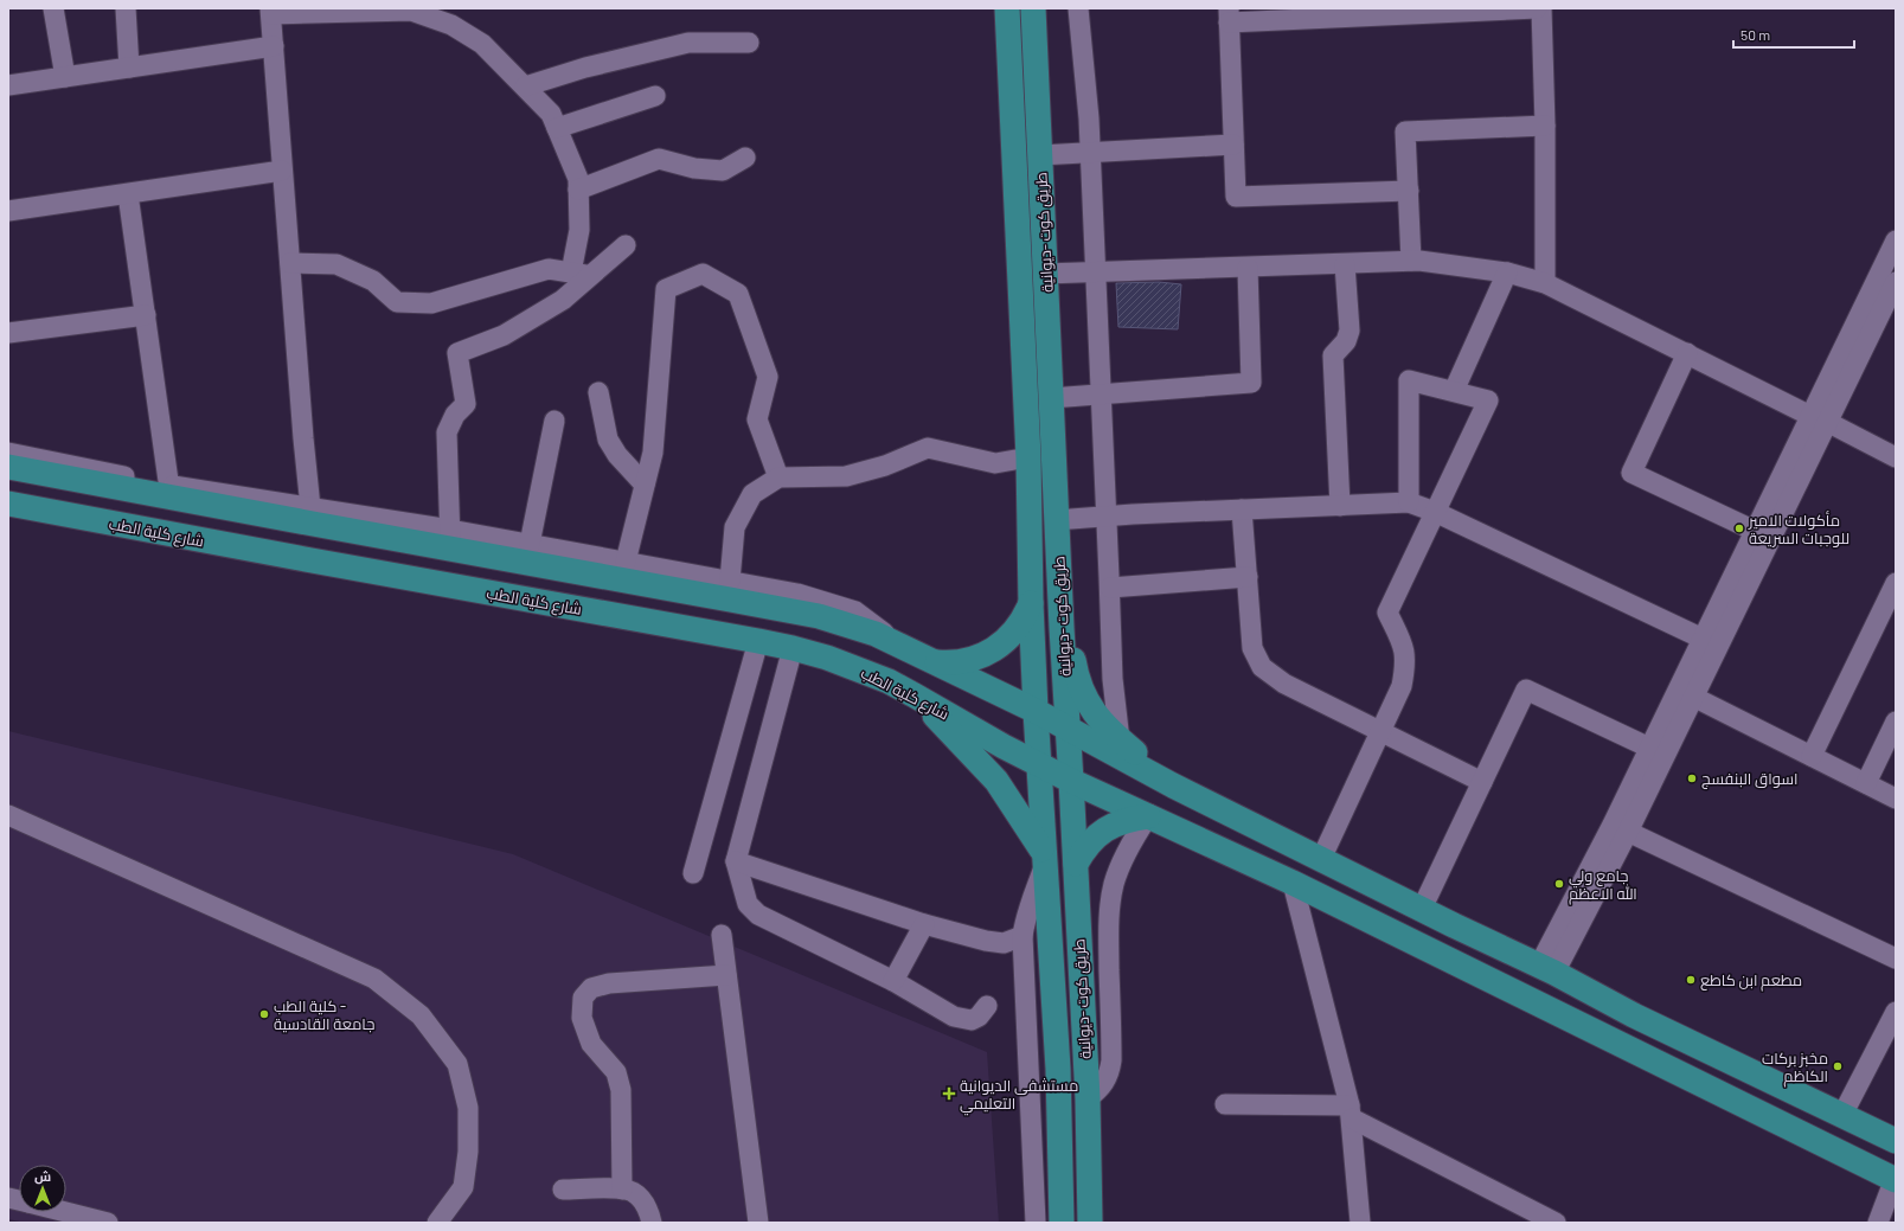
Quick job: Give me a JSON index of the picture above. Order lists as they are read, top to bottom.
{
  "streets": {
    "main road": ["طريق كوت -ديوانية", "شارع كلية الطب"]
  },
  "crossings": [
    ["طريق كوت -ديوانية", "شارع كلية الطب"]
  ],
  "places": {
    "other": [
      "مأكولات الامير للوجبات السريعة",
      "اسواق البنفسج",
      "جامع ولي الله الاعظم",
      "مطعم ابن كاطع",
      "كلية الطب - جامعة القادسية",
      "مخبز بركات الكاظم"
    ],
    "health": ["مستشفى الديوانية التعليمي"]
  },
  "scale_bar": "50 m",
  "north": "top"
}
